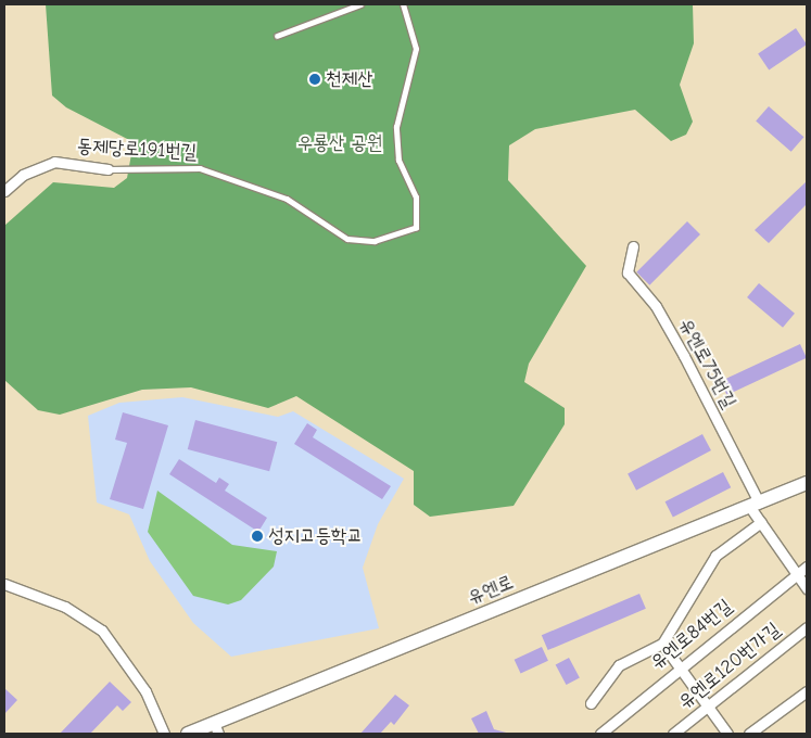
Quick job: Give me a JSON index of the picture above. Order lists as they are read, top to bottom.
{
  "streets": {
    "main road": ["유엔로"],
    "street": [
      "동제당로191번길",
      "유엔로75번길",
      "유엔로84번길",
      "유엔로120번가길"
    ]
  },
  "crossings": [
    ["유엔로75번길", "유엔로"]
  ],
  "parks": ["우룡산 공원"],
  "places": ["천제산", "성지고등학교"]
}
